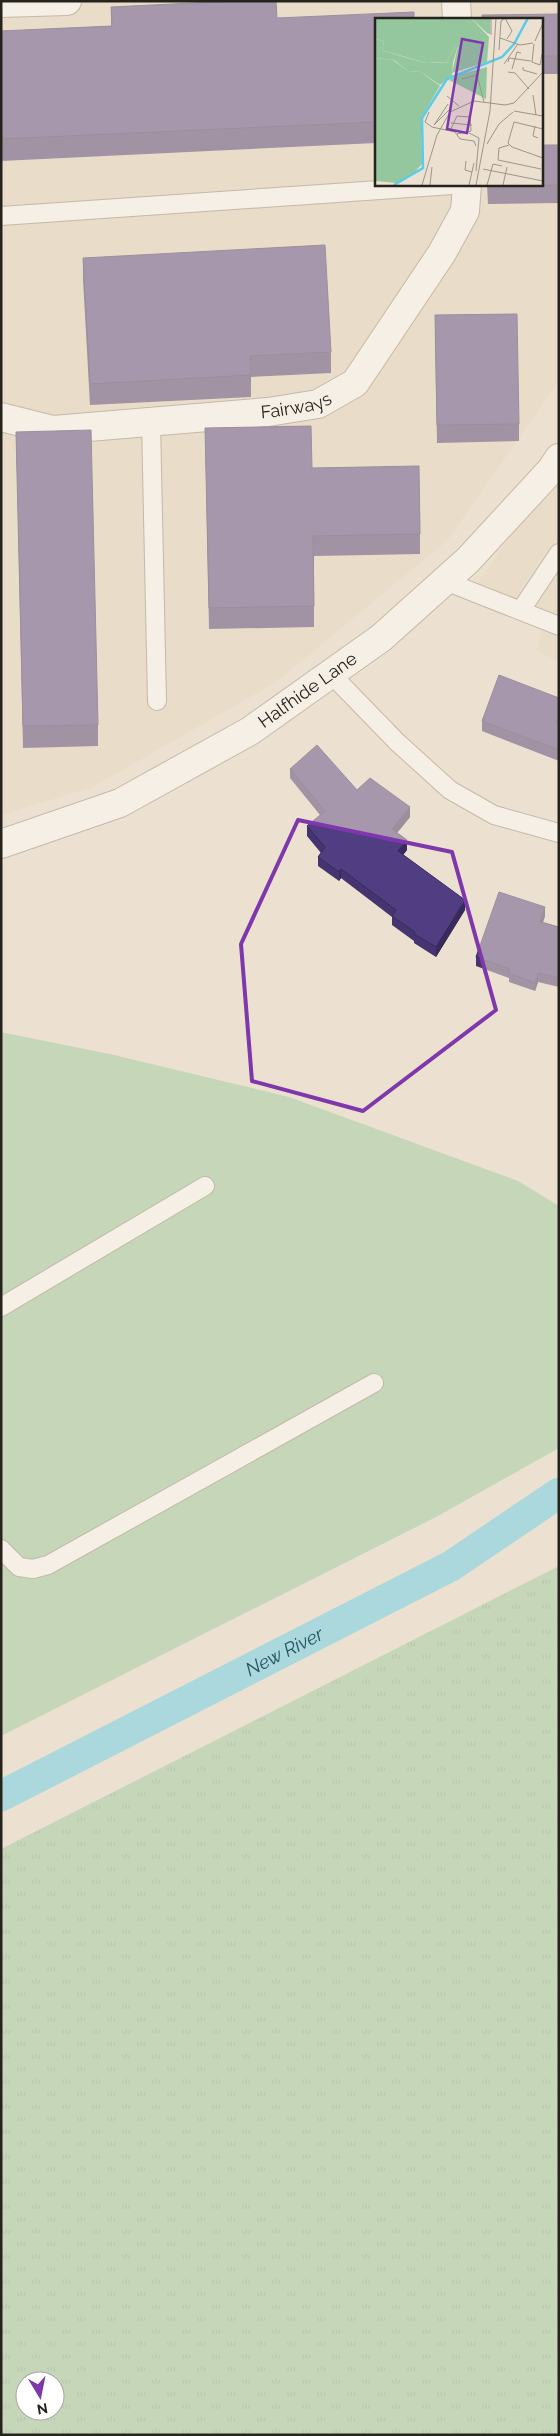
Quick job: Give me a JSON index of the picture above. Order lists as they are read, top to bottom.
{
  "streets": {
    "main road": ["Fairways", "Halfhide Lane"]
  },
  "water": ["New River"],
  "north": "bottom"
}
